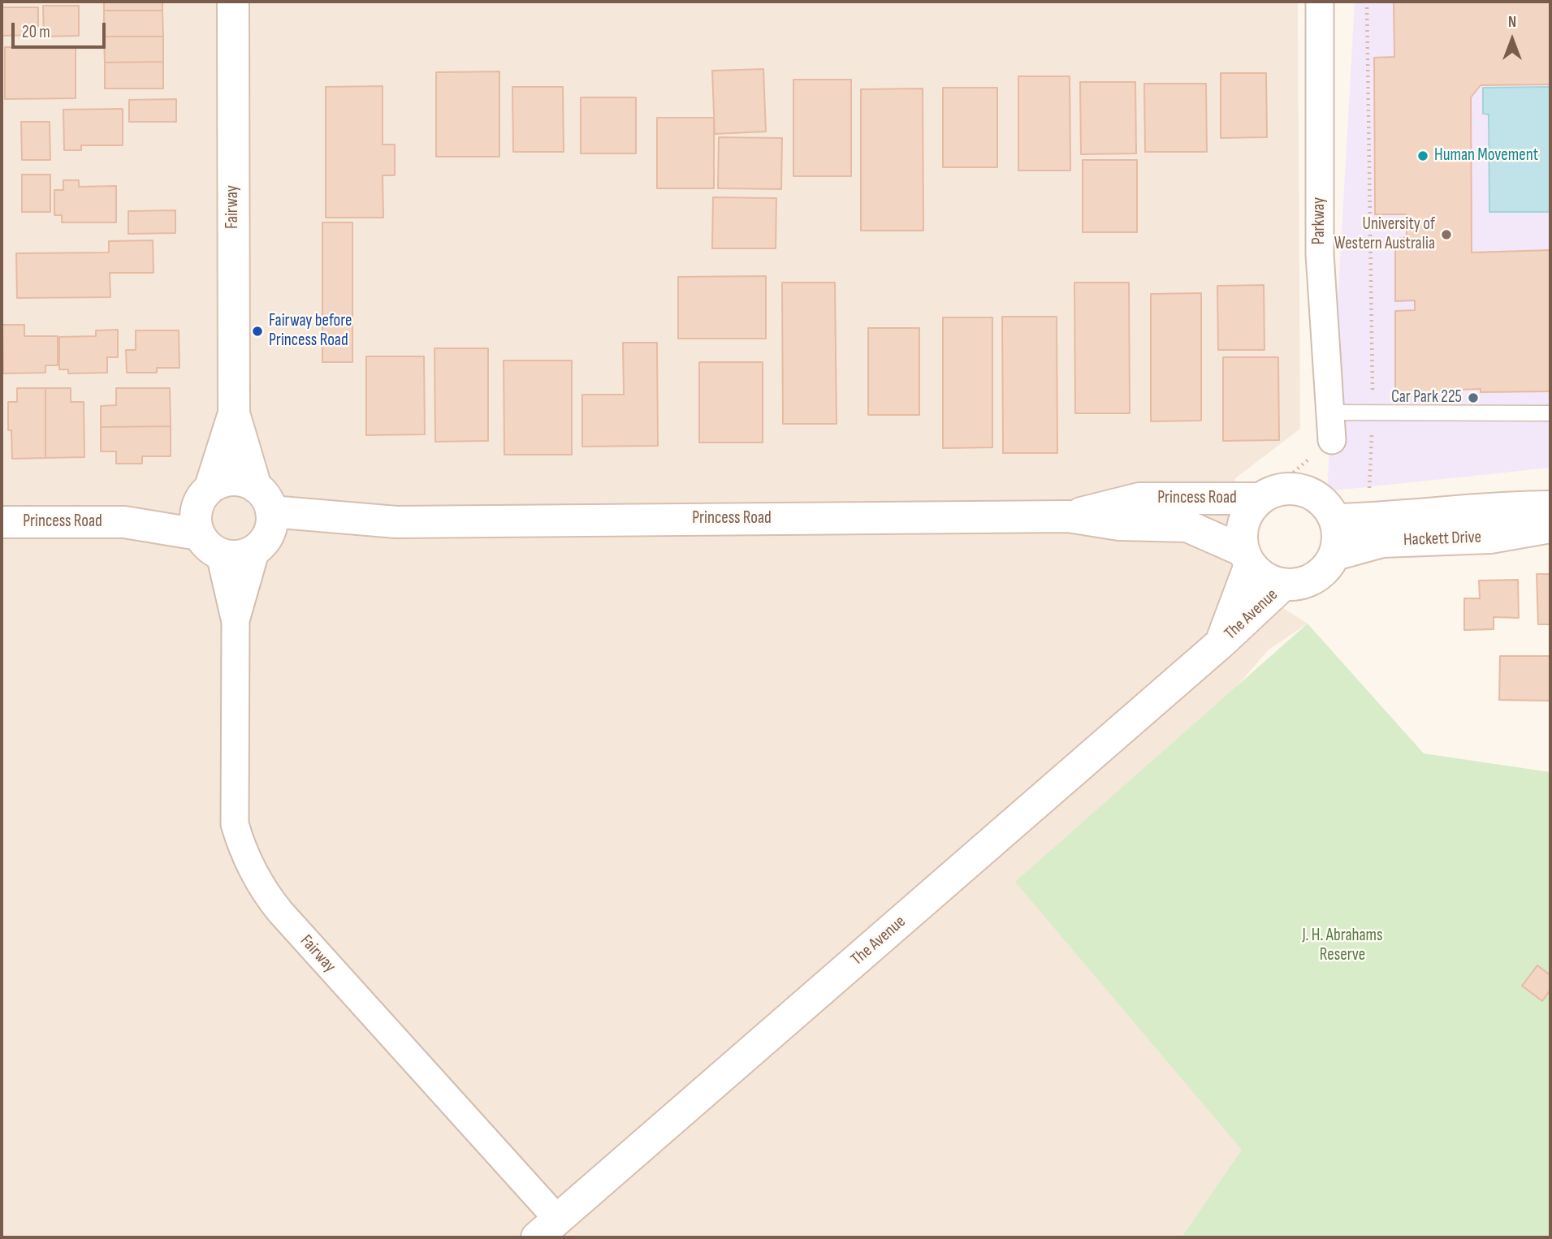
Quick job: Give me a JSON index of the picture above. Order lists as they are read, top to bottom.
{
  "streets": {
    "main road": [
      "Fairway",
      "Princess Road",
      "Hackett Drive",
      "The Avenue"
    ],
    "street": ["Parkway"]
  },
  "crossings": [
    ["Fairway", "Princess Road"],
    ["Fairway", "The Avenue"],
    ["Princess Road", "Hackett Drive"],
    ["Princess Road", "The Avenue"],
    ["Hackett Drive", "The Avenue"]
  ],
  "parks": ["J. H. Abrahams Reserve"],
  "places": [
    "Human Movement",
    "University of Western Australia",
    "Fairway before Princess Road",
    "Car Park 225"
  ],
  "scale_bar": "20 m",
  "north": "top"
}
